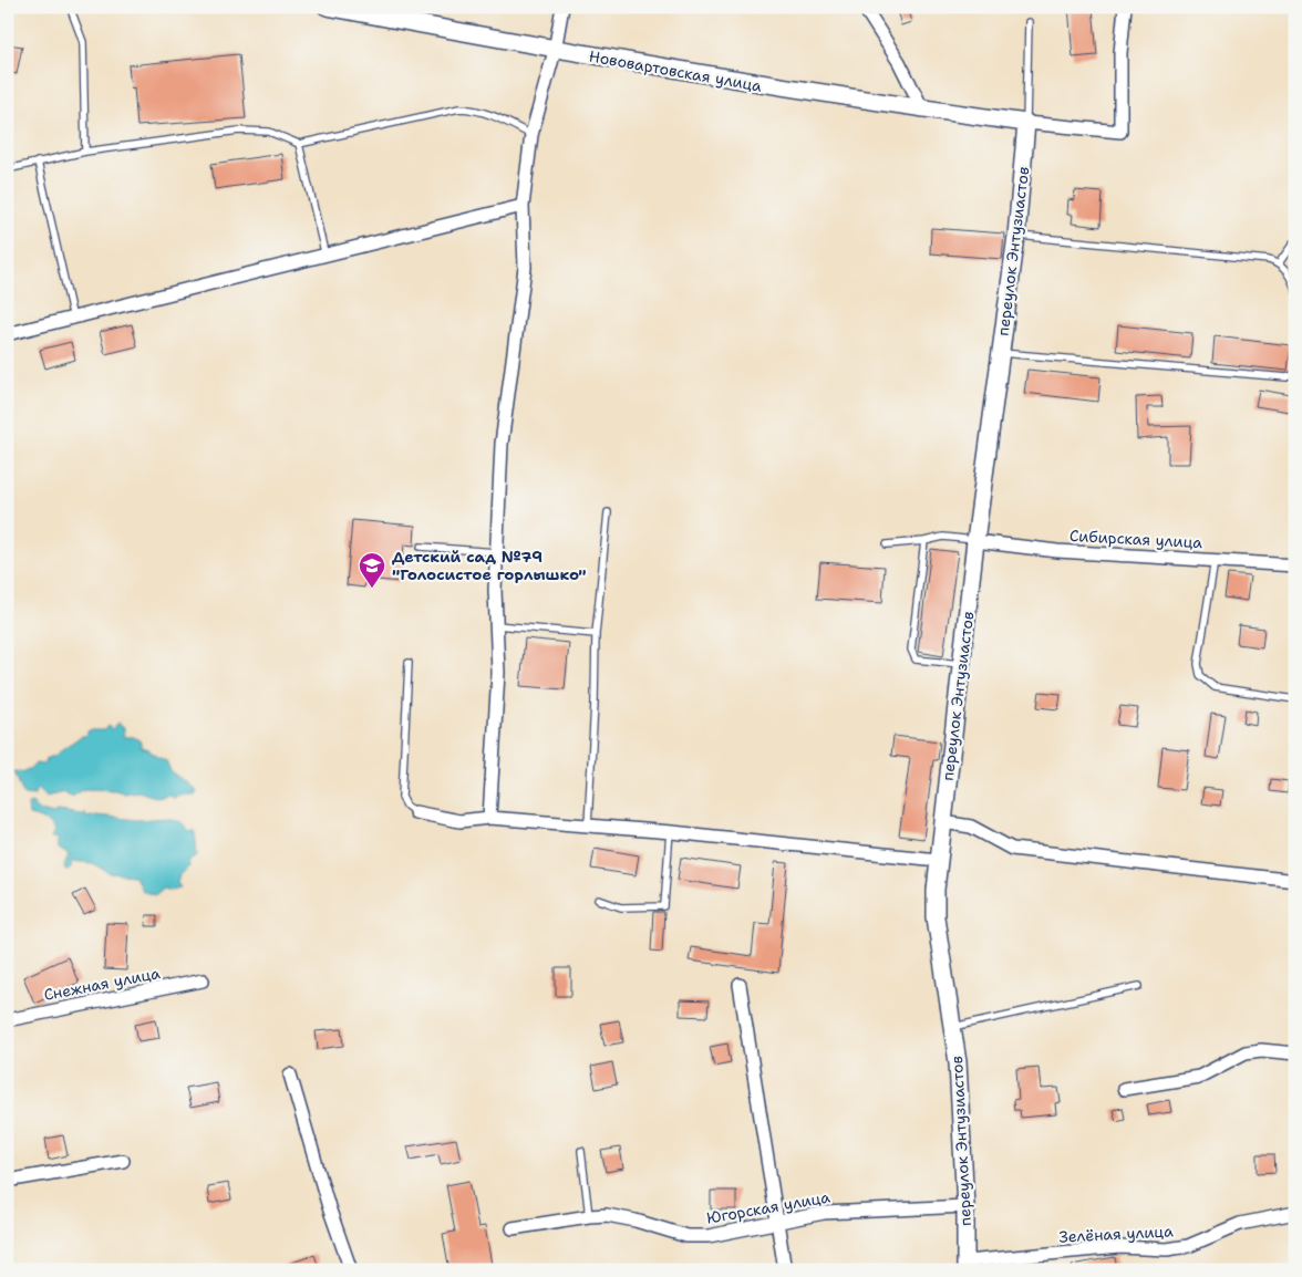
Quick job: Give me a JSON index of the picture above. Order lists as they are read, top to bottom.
{
  "streets": {
    "main road": ["Нововартовская улица", "переулок Энтузиастов"],
    "street": [
      "Сибирская улица",
      "Снежная улица",
      "Югорская улица",
      "Зелёная улица"
    ]
  },
  "crossings": [
    ["Нововартовская улица", "переулок Энтузиастов"],
    ["переулок Энтузиастов", "Сибирская улица"],
    ["переулок Энтузиастов", "Югорская улица"],
    ["переулок Энтузиастов", "Зелёная улица"]
  ],
  "places": {
    "school or university": ["Детский сад №79 \"Голосистое горлышко\""]
  }
}
